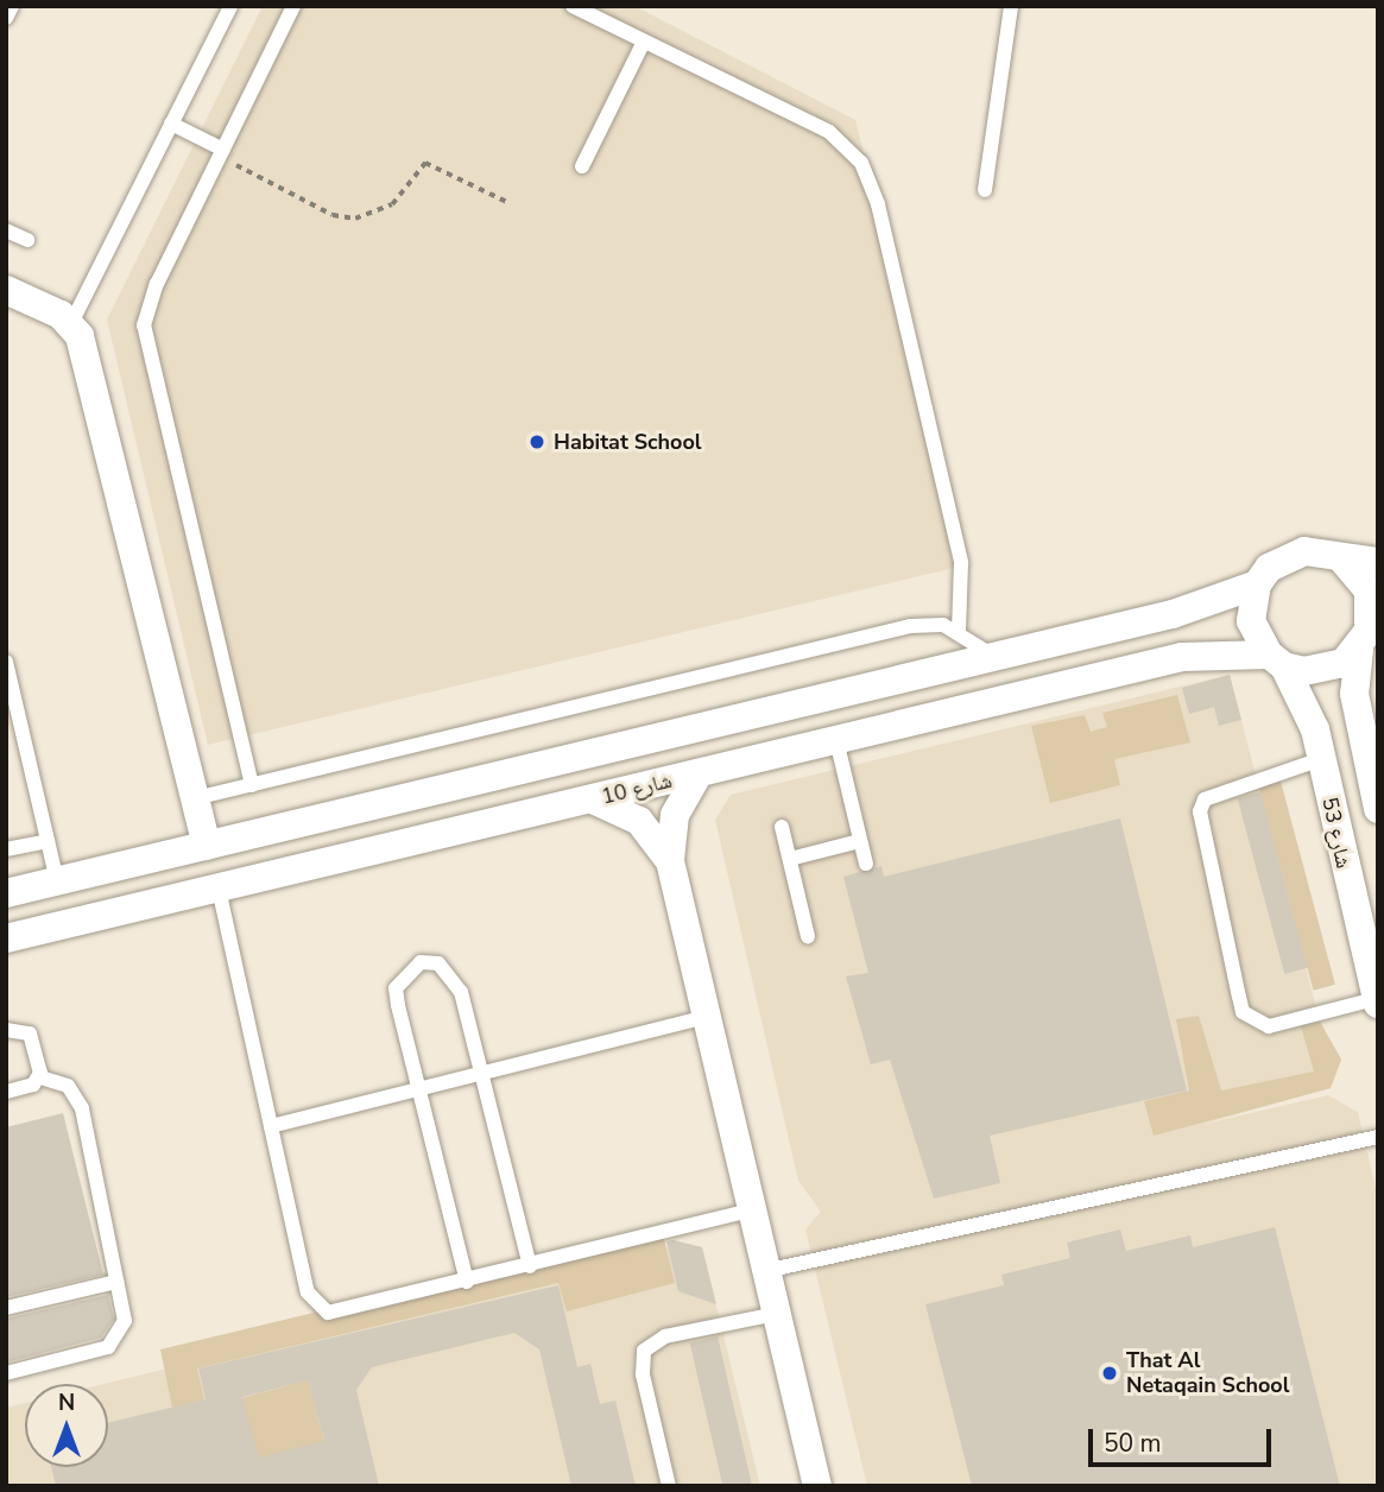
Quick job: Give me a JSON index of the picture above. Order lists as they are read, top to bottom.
{
  "streets": {
    "street": ["شارع 10", "شارع 53"]
  },
  "crossings": [
    ["شارع 10", "شارع 53"]
  ],
  "places": ["Habitat School", "That Al Netaqain School"],
  "scale_bar": "50 m",
  "north": "top"
}
